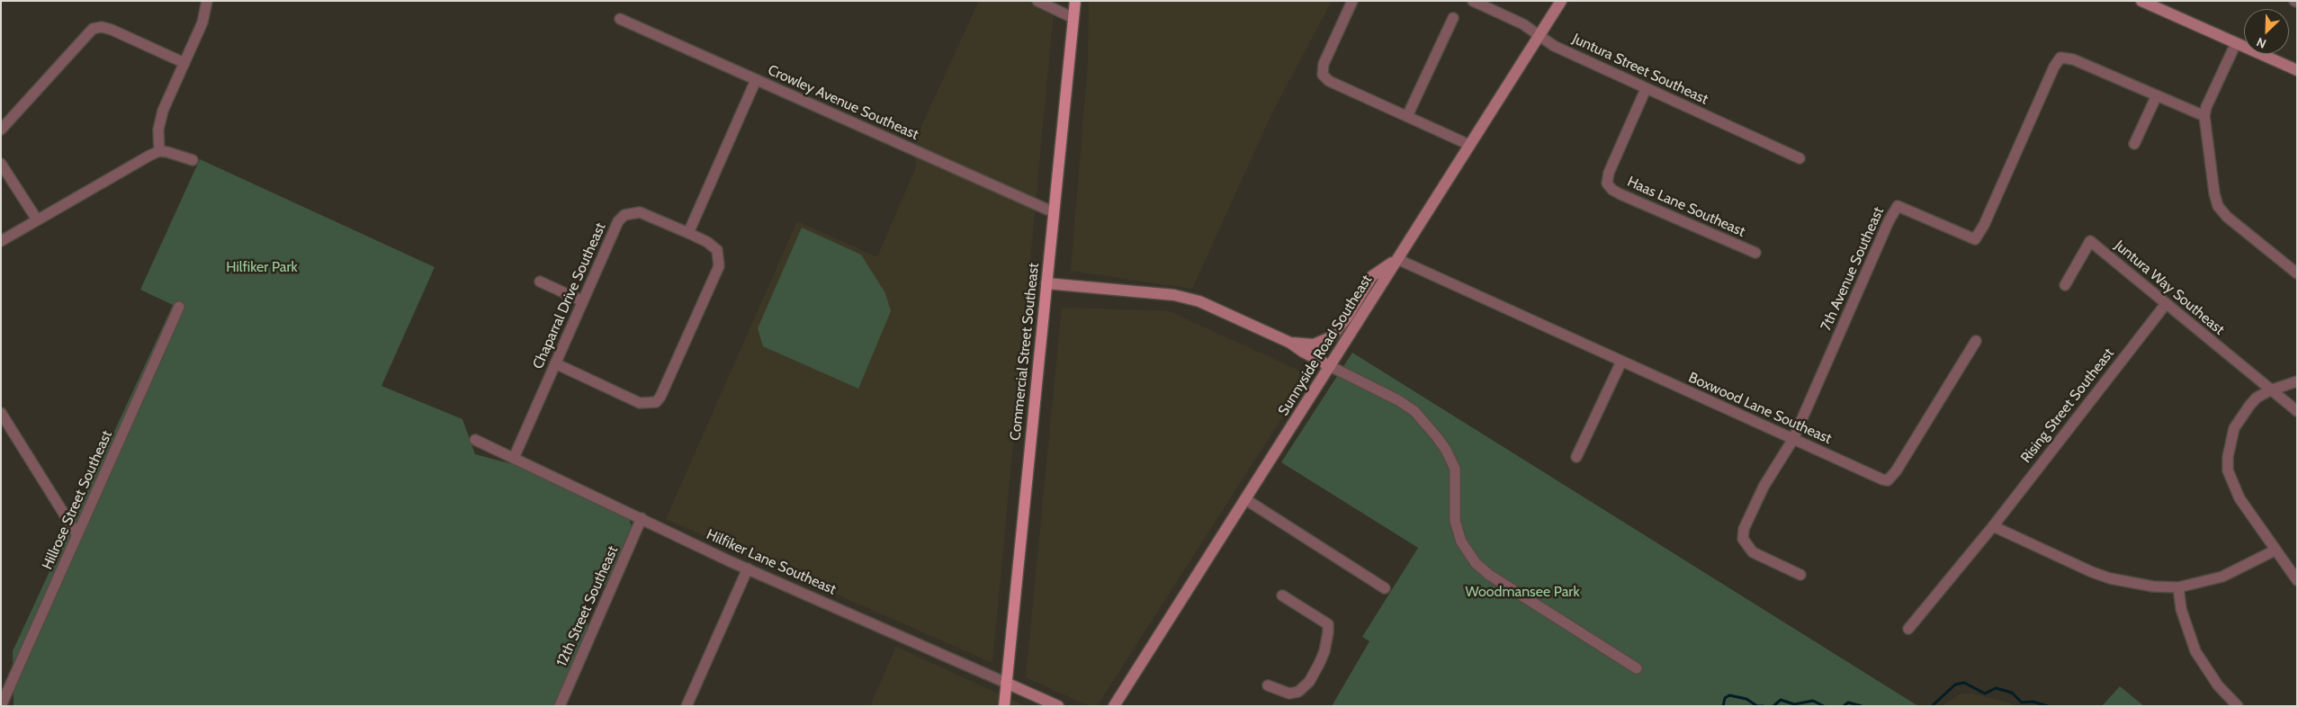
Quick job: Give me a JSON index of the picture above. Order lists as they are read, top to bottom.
{
  "streets": {
    "main road": ["Sunnyside Road Southeast", "Commercial Street Southeast", "Hilfiker Lane Southeast"],
    "street": [
      "Juntura Street Southeast",
      "Crowley Avenue Southeast",
      "Haas Lane Southeast",
      "7th Avenue Southeast",
      "Juntura Way Southeast",
      "Chaparral Drive Southeast",
      "Rising Street Southeast",
      "Boxwood Lane Southeast",
      "Hillrose Street Southeast",
      "12th Street Southeast"
    ]
  },
  "crossings": [
    ["Juntura Street Southeast", "Haas Lane Southeast"],
    ["Juntura Street Southeast", "Sunnyside Road Southeast"],
    ["Crowley Avenue Southeast", "Commercial Street Southeast"],
    ["7th Avenue Southeast", "Boxwood Lane Southeast"],
    ["Juntura Way Southeast", "Rising Street Southeast"],
    ["Chaparral Drive Southeast", "Hilfiker Lane Southeast"],
    ["Sunnyside Road Southeast", "Boxwood Lane Southeast"],
    ["Commercial Street Southeast", "Hilfiker Lane Southeast"],
    ["Hilfiker Lane Southeast", "12th Street Southeast"]
  ],
  "parks": ["Hilfiker Park", "Woodmansee Park"],
  "north": "bottom left"
}
